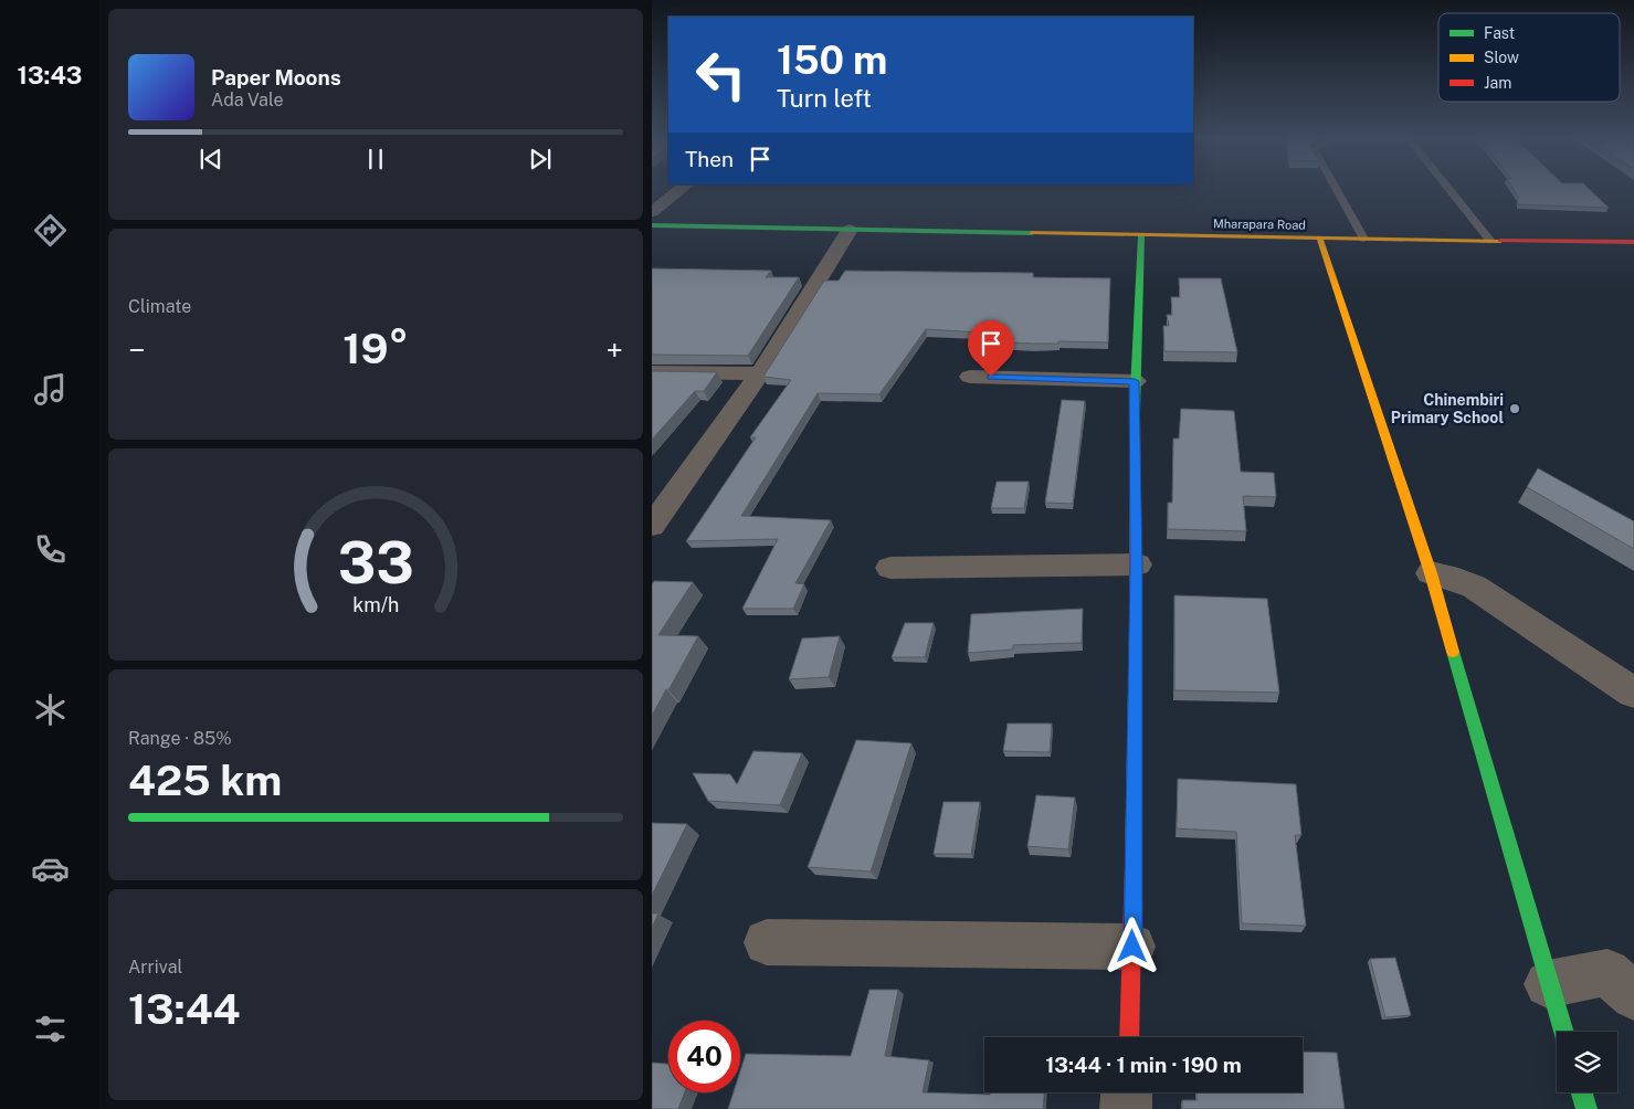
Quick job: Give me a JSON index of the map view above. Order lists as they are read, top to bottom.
{
  "streets": {
    "street": ["Mharapara Road"]
  },
  "places": ["Chinembiri Primary School"],
  "legend": ["Fast", "Slow", "Jam"],
  "page": {
    "tabs": "13:43",
    "turn": ["150 m", "Turn left"],
    "song": ["Paper Moons", "Ada Vale"],
    "then": "Then",
    "tile": [
      "Climate",
      ["Range · 85%", "425 km"],
      ["Arrival", "13:44"]
    ],
    "heat": ["−", "19°", "+"],
    "limit": "40",
    "trip": "13:44 · 1 min · 190 m",
    "gauge": ["33", "km/h"]
  }
}
